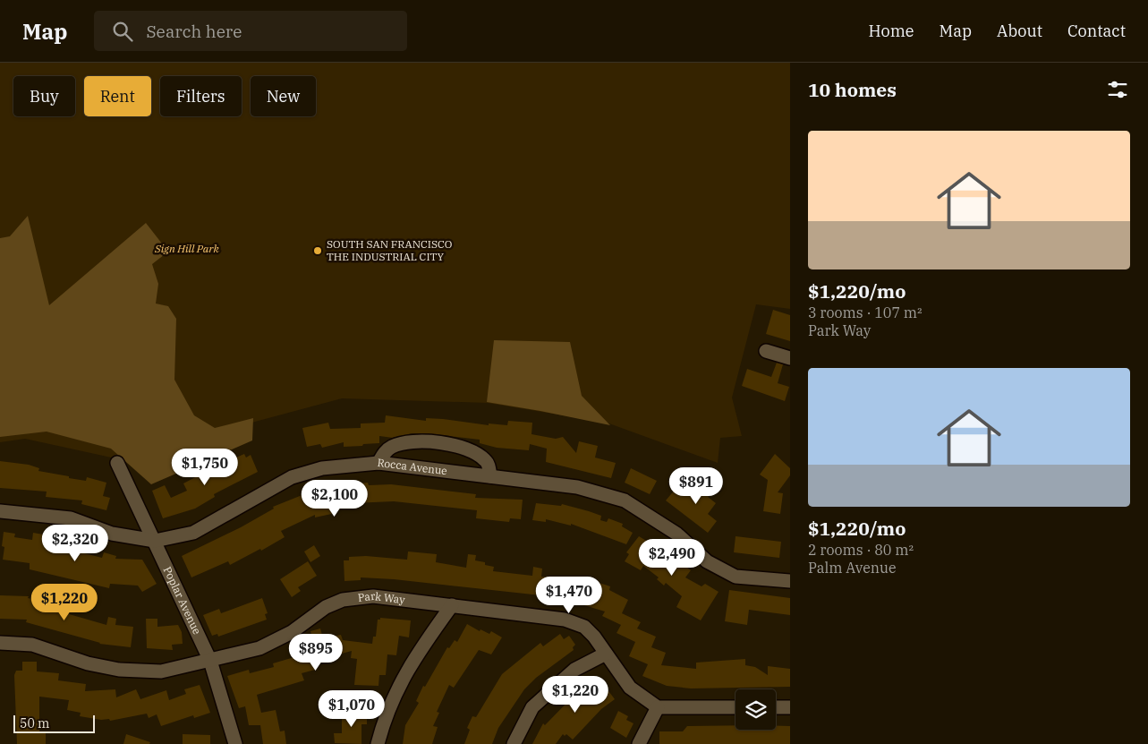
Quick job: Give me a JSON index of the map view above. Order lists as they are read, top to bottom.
{
  "streets": {
    "street": ["Rocca Avenue", "Park Way", "Poplar Avenue"]
  },
  "crossings": [
    ["Rocca Avenue", "Poplar Avenue"],
    ["Park Way", "Poplar Avenue"]
  ],
  "parks": ["Sign Hill Park"],
  "places": ["SOUTH SAN FRANCISCO THE INDUSTRIAL CITY"],
  "scale_bar": "50 m",
  "page": {
    "header": "Map",
    "search": "Search here",
    "nav": [
      "Home",
      "Map",
      "About",
      "Contact"
    ],
    "heading": "10 homes",
    "chip": [
      "Buy",
      "Rent",
      "Filters",
      "New"
    ],
    "list": [
      {
        "name": "$1,220/mo",
        "note": "3 rooms · 107 m² · Park Way"
      },
      {
        "name": "$1,220/mo",
        "note": "2 rooms · 80 m² · Palm Avenue"
      }
    ],
    "price": [
      "$1,750",
      "$891",
      "$2,100",
      "$2,320",
      "$2,490",
      "$1,470",
      "$1,220",
      "$895",
      "$1,220",
      "$1,070"
    ],
    "scale": "50 m"
  }
}
